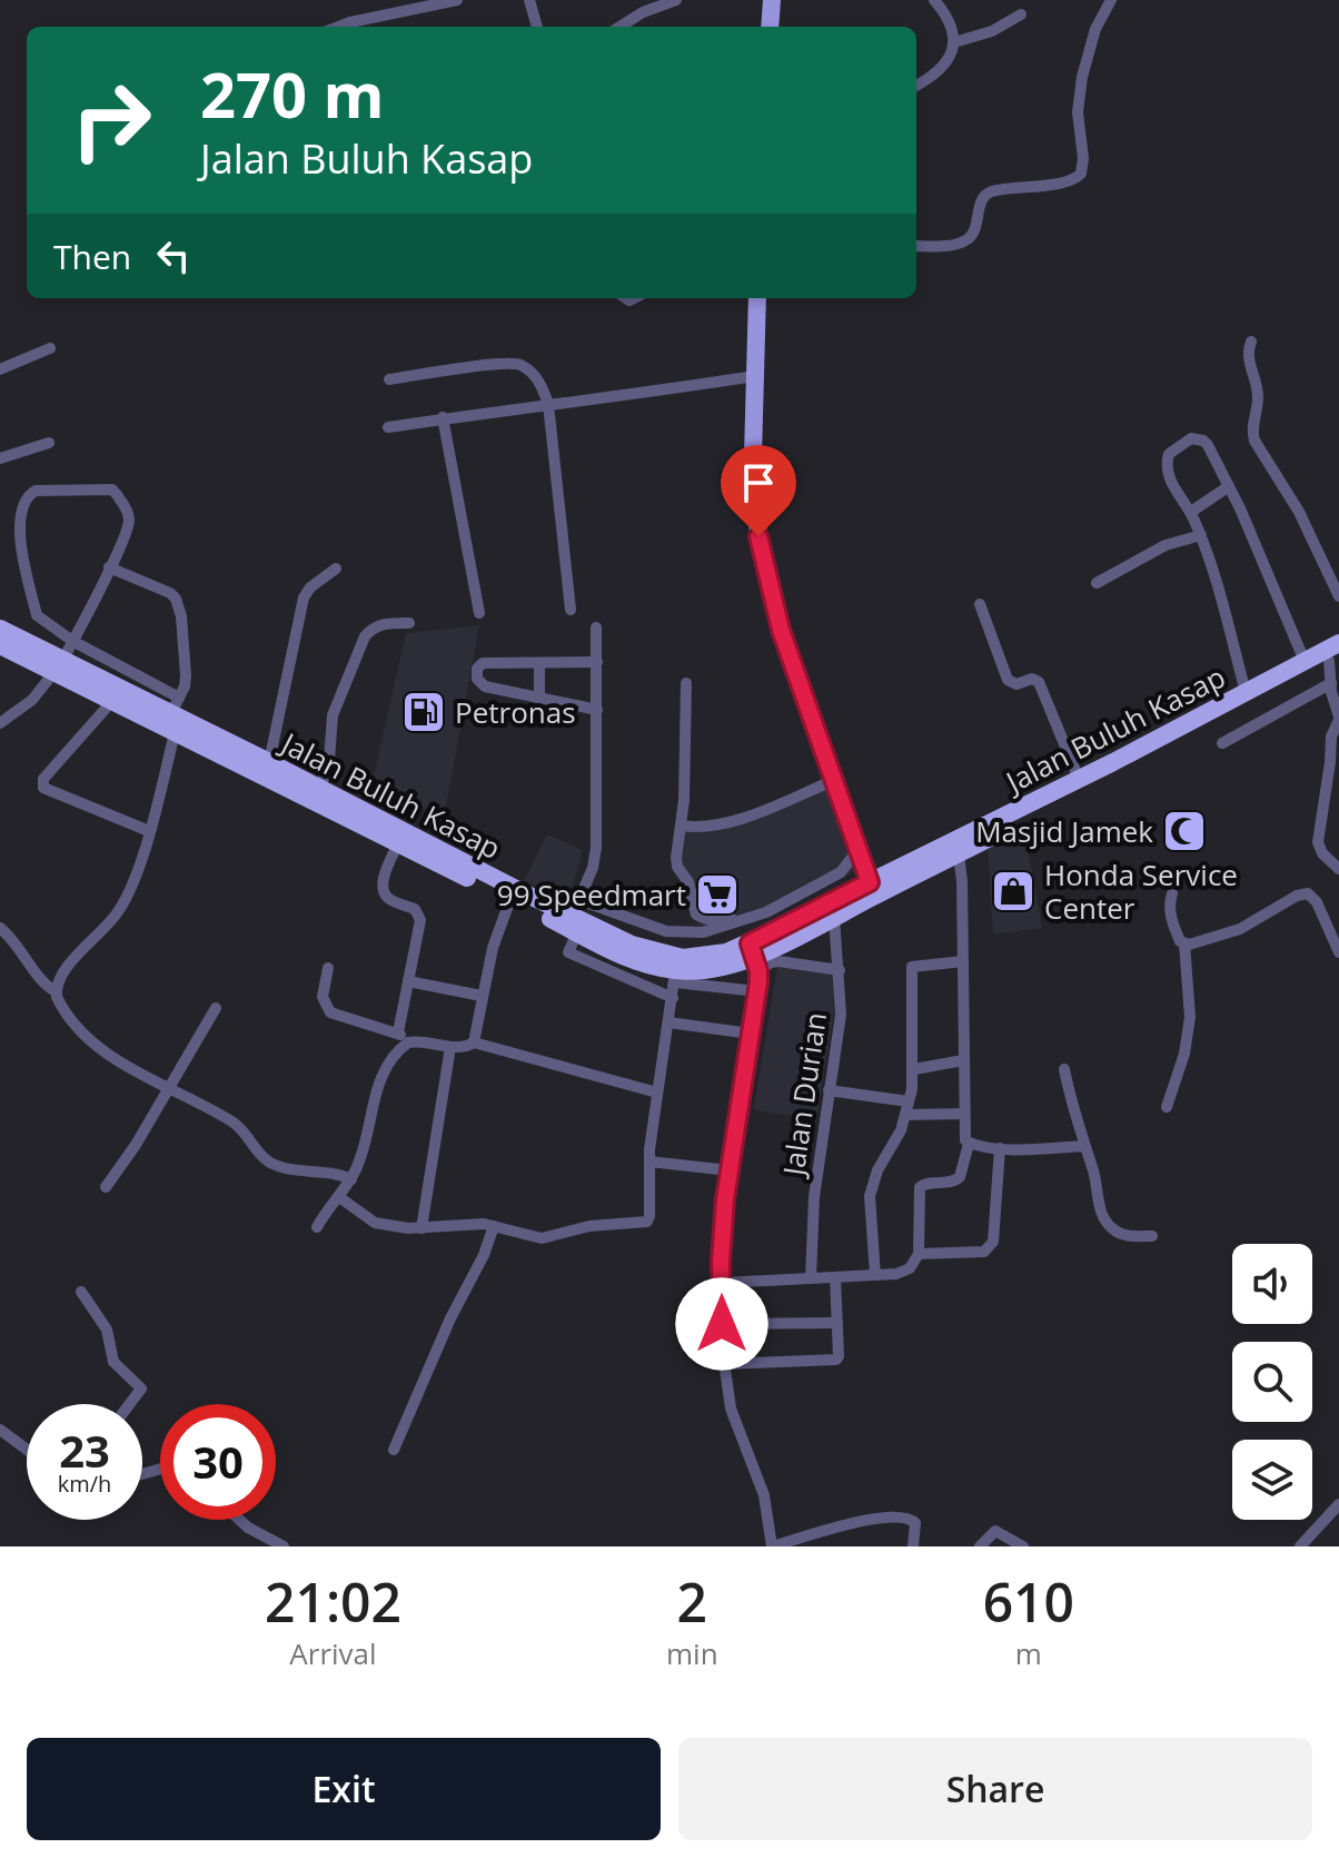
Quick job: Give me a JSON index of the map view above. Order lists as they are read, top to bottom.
{
  "streets": {
    "highway": ["Jalan Buluh Kasap"],
    "street": ["Jalan Durian"]
  },
  "crossings": [
    ["Jalan Buluh Kasap", "Jalan Durian"]
  ],
  "places": {
    "fuel station": ["Petronas"],
    "mosque": ["Masjid Jamek"],
    "shop": ["Honda Service Center"],
    "supermarket": ["99 Speedmart"]
  },
  "page": {
    "turn": ["270 m", "Jalan Buluh Kasap"],
    "then": "Then",
    "speed": "23 km/h",
    "limit": "30",
    "eta": [
      "21:02",
      "Arrival",
      "2",
      "min",
      "610",
      "m"
    ],
    "buttons": ["Exit", "Share"]
  }
}
